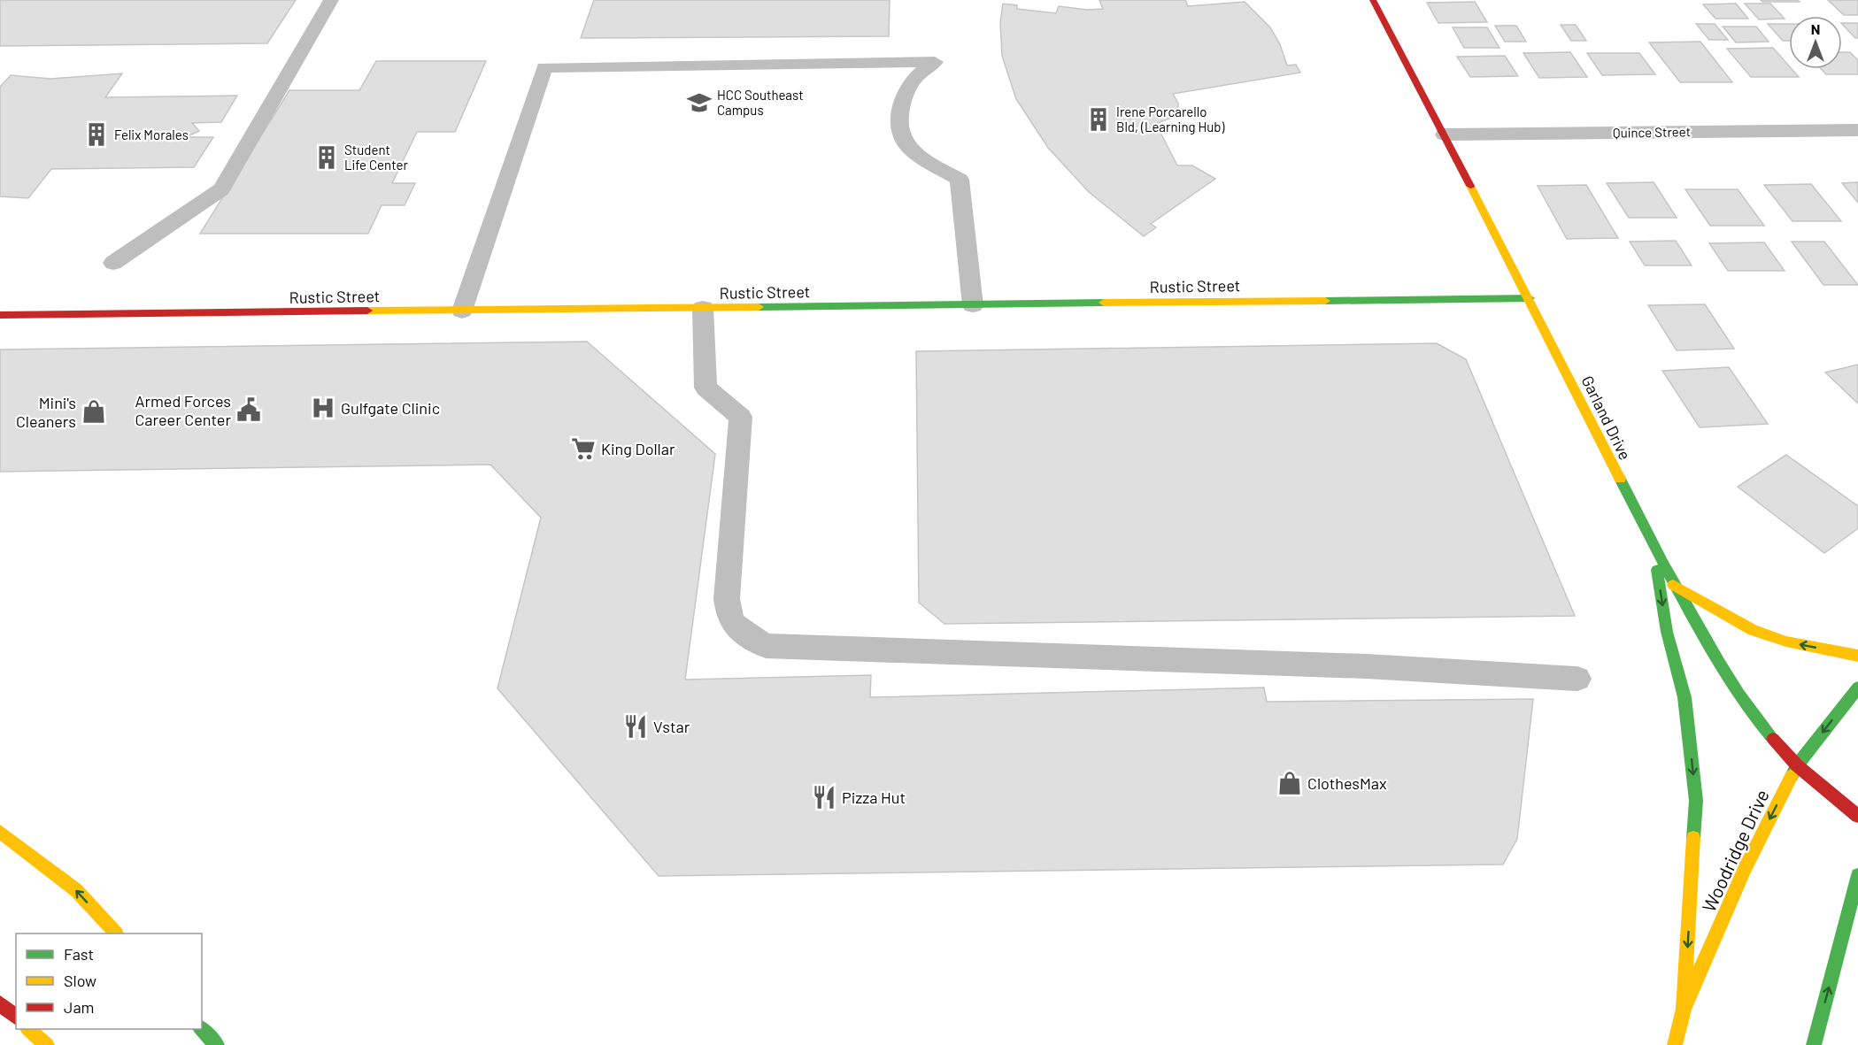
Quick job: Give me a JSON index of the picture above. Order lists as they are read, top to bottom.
{
  "streets": {
    "main road": ["Rustic Street", "Garland Drive", "Woodridge Drive"],
    "street": ["Quince Street"]
  },
  "crossings": [
    ["Quince Street", "Garland Drive"],
    ["Rustic Street", "Garland Drive"],
    ["Garland Drive", "Woodridge Drive"]
  ],
  "one_way": ["Woodridge Drive"],
  "places": {
    "school or university": ["HCC Southeast Campus"],
    "building": ["Irene Porcarello Bld, (Learning Hub)", "Felix Morales", "Student Life Center"],
    "hospital": ["Gulfgate Clinic"],
    "public building": ["Armed Forces Career Center"],
    "shop": ["Mini's Cleaners", "ClothesMax"],
    "supermarket": ["King Dollar"],
    "restaurant": ["Vstar", "Pizza Hut"]
  },
  "legend": ["Fast", "Slow", "Jam"],
  "north": "top"
}
